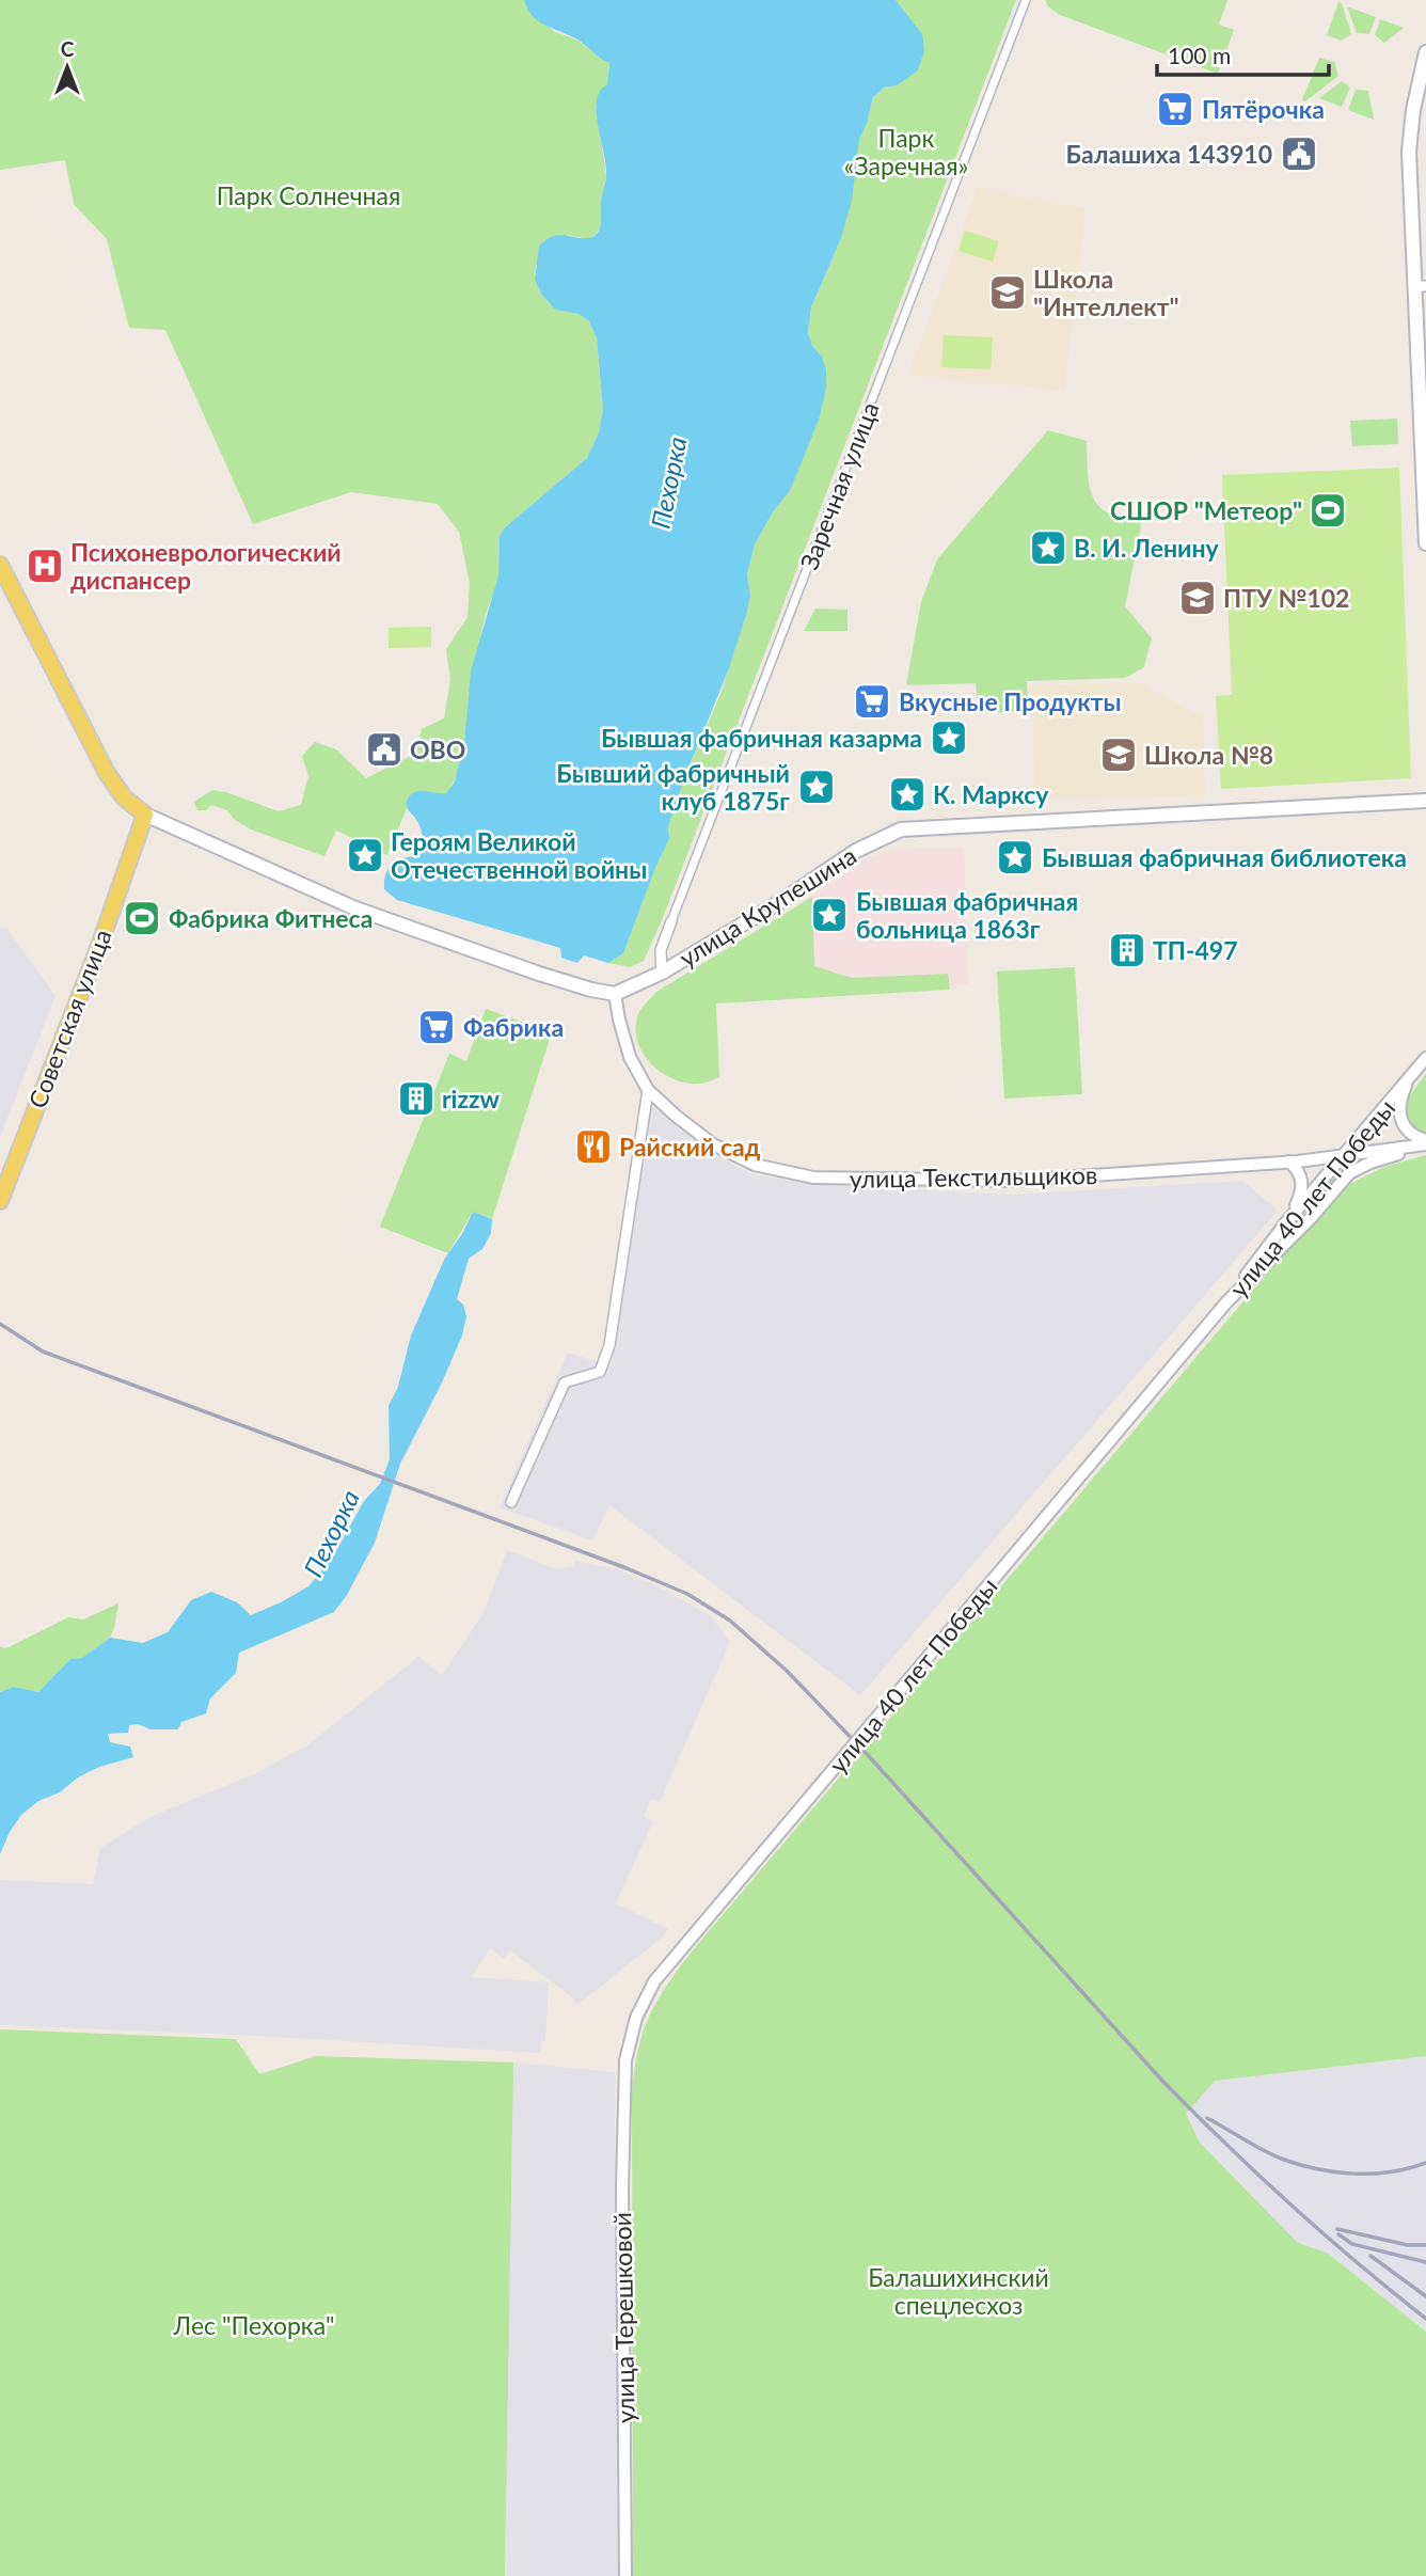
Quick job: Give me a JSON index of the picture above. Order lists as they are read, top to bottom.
{
  "streets": {
    "main road": ["улица Крупешина", "Советская улица"],
    "street": [
      "Заречная улица",
      "улица Текстильщиков",
      "улица 40 лет Победы",
      "улица Терешковой"
    ]
  },
  "crossings": [
    ["Заречная улица", "улица Крупешина"],
    ["улица Крупешина", "улица Текстильщиков"],
    ["улица Текстильщиков", "улица 40 лет Победы"],
    ["улица 40 лет Победы", "улица Терешковой"]
  ],
  "water": ["Пехорка"],
  "parks": [
    "Парк «Заречная»",
    "Парк Солнечная",
    "Балашихинский спецлесхоз",
    "Лес \"Пехорка\""
  ],
  "places": {
    "supermarket": ["Пятёрочка", "Вкусные Продукты", "Фабрика"],
    "public building": ["Балашиха 143910", "ОВО"],
    "school or university": ["Школа \"Интеллект\"", "ПТУ №102", "Школа №8"],
    "sports": ["СШОР \"Метеор\"", "Фабрика Фитнеса"],
    "place": [
      "В. И. Ленину",
      "Бывшая фабричная казарма",
      "Бывший фабричный клуб 1875г",
      "К. Марксу",
      "Героям Великой Отечественной войны",
      "Бывшая фабричная библиотека",
      "Бывшая фабричная больница 1863г"
    ],
    "hospital": ["Психоневрологический диспансер"],
    "building": ["ТП-497", "rizzw"],
    "restaurant": ["Райский сад"]
  },
  "scale_bar": "100 m",
  "north": "top"
}
